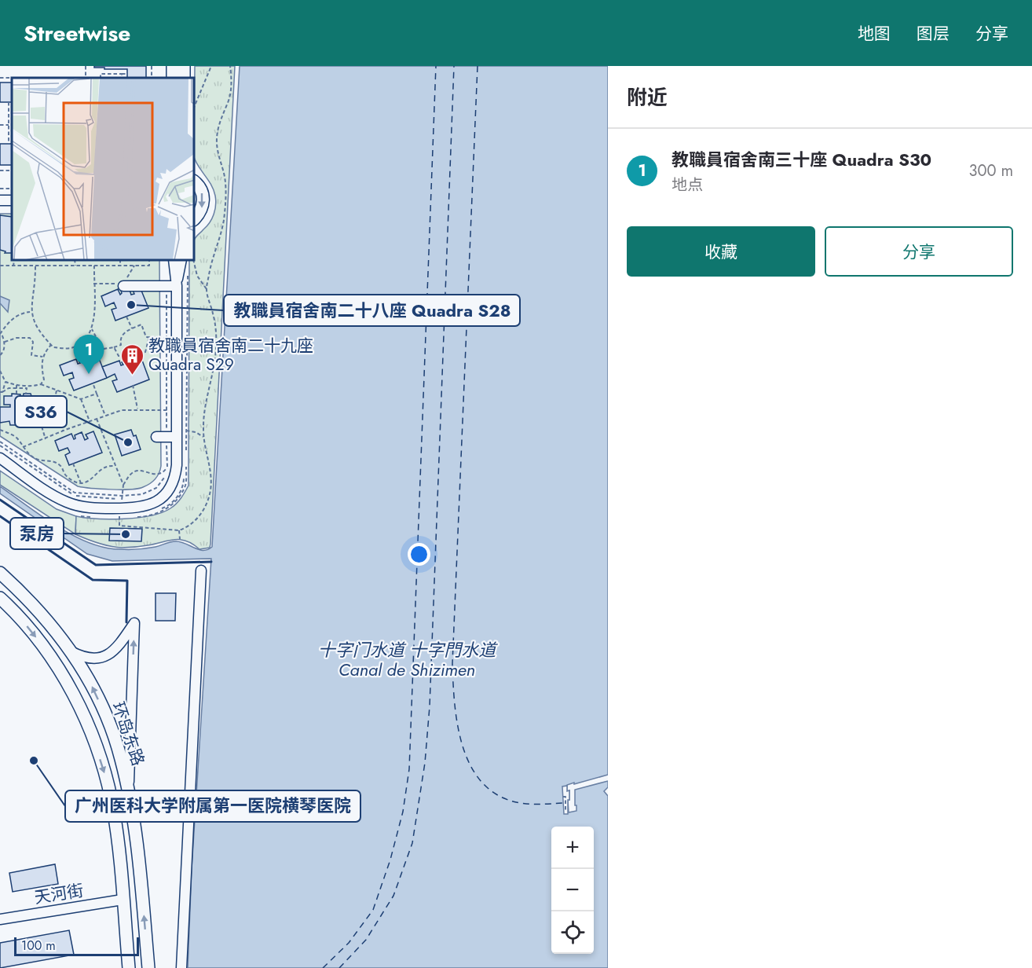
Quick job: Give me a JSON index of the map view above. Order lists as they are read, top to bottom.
{
  "streets": {
    "main road": ["环岛东路"],
    "street": ["天河街"]
  },
  "crossings": [
    ["环岛东路", "天河街"]
  ],
  "water": ["十字门水道 十字門水道 Canal de Shizimen"],
  "places": {
    "other": [
      "教職員宿舍南二十八座 Quadra S28",
      "S36",
      "泵房",
      "广州医科大学附属第一医院横琴医院"
    ],
    "building": ["教職員宿舍南二十九座 Quadra S29"]
  },
  "scale_bar": "100 m",
  "page": {
    "header": "Streetwise",
    "nav": ["地图", "图层", "分享"],
    "heading": "附近",
    "list": [
      {
        "mark": "1",
        "name": "教職員宿舍南三十座 Quadra S30",
        "note": "地点",
        "value": "300 m"
      }
    ],
    "buttons": ["收藏", "分享"],
    "pins": "1",
    "map_buttons": ["+", "−"],
    "scale": "100 m"
  }
}
